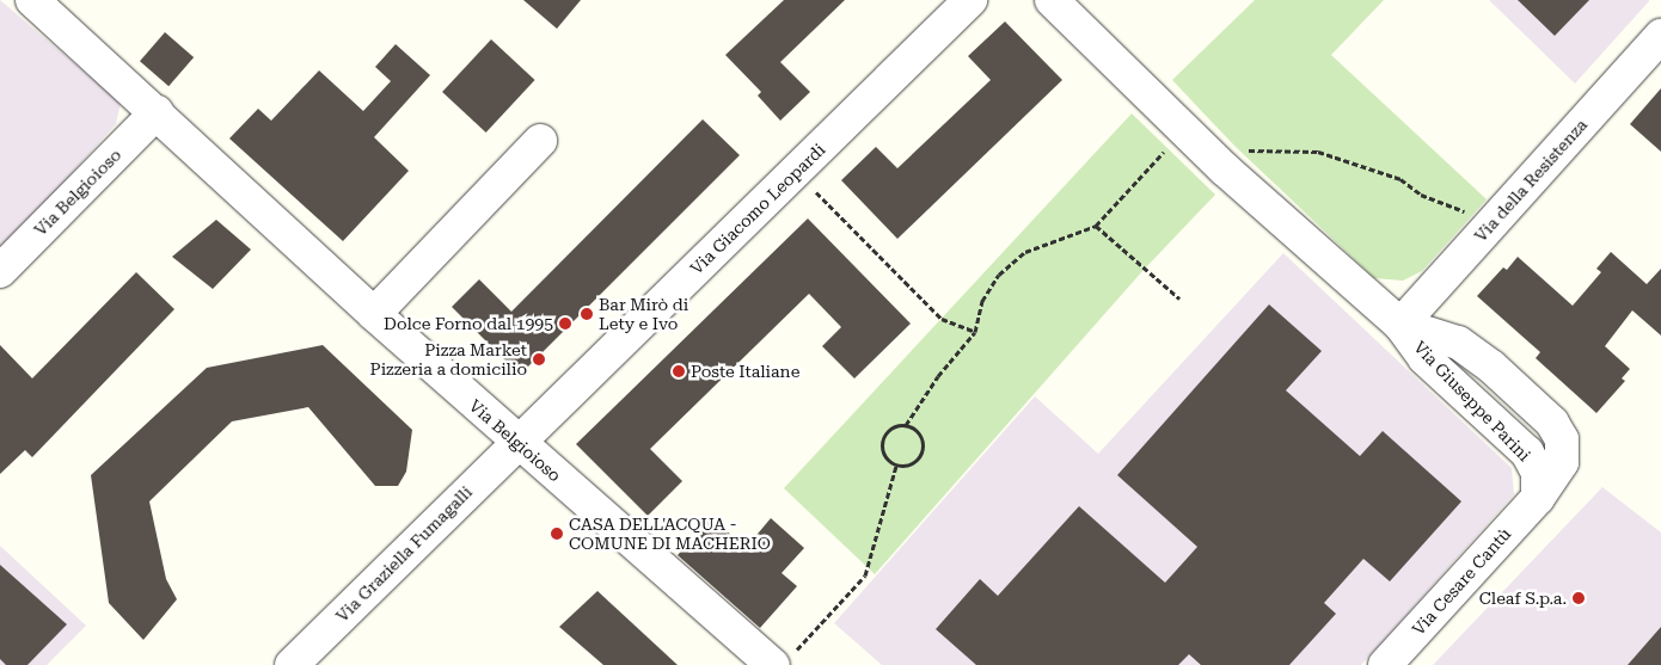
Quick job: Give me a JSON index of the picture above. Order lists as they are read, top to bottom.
{
  "streets": {
    "street": [
      "Via della Resistenza",
      "Via Belgioioso",
      "Via Giacomo Leopardi",
      "Via Giuseppe Parini",
      "Via Graziella Fumagalli",
      "Via Cesare Cantù"
    ]
  },
  "crossings": [
    ["Via della Resistenza", "Via Giuseppe Parini"],
    ["Via Belgioioso", "Via Giacomo Leopardi"],
    ["Via Belgioioso", "Via Graziella Fumagalli"],
    ["Via Giacomo Leopardi", "Via Graziella Fumagalli"],
    ["Via Giuseppe Parini", "Via Cesare Cantù"]
  ],
  "places": [
    "Bar Mirò di Lety e Ivo",
    "Dolce Forno dal 1995",
    "Pizza Market Pizzeria a domicilio",
    "Poste Italiane",
    "CASA DELL'ACQUA - COMUNE DI MACHERIO",
    "Cleaf S.p.a."
  ]
}
